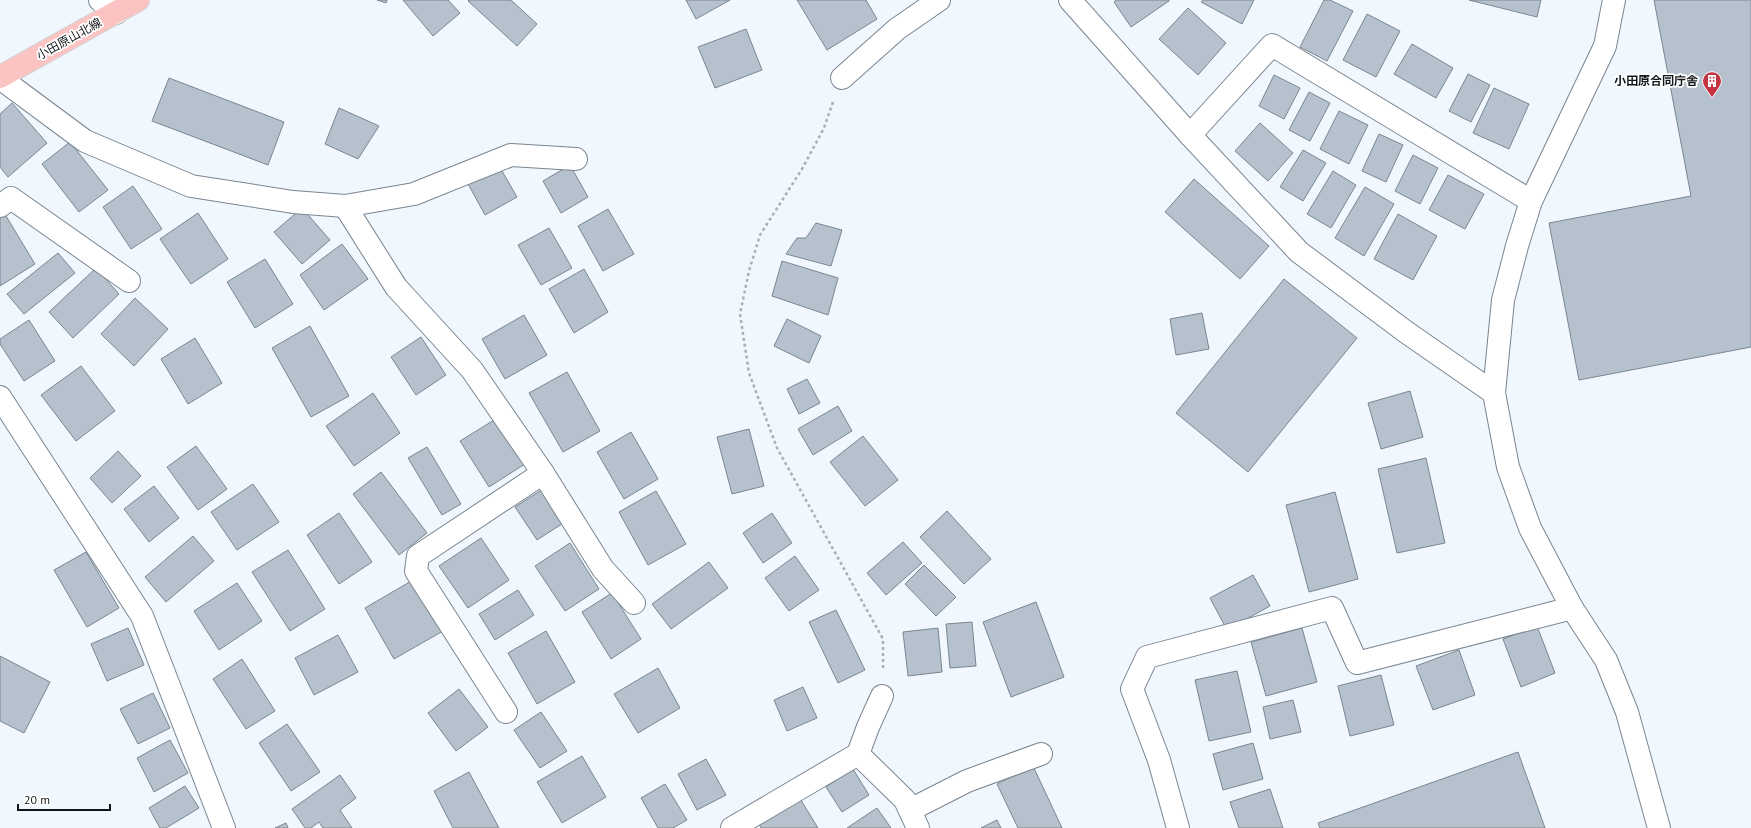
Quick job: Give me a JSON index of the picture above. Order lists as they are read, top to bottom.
{
  "streets": {
    "main road": ["小田原山北線"]
  },
  "places": {
    "building": ["小田原合同庁舎"]
  },
  "scale_bar": "20 m"
}
